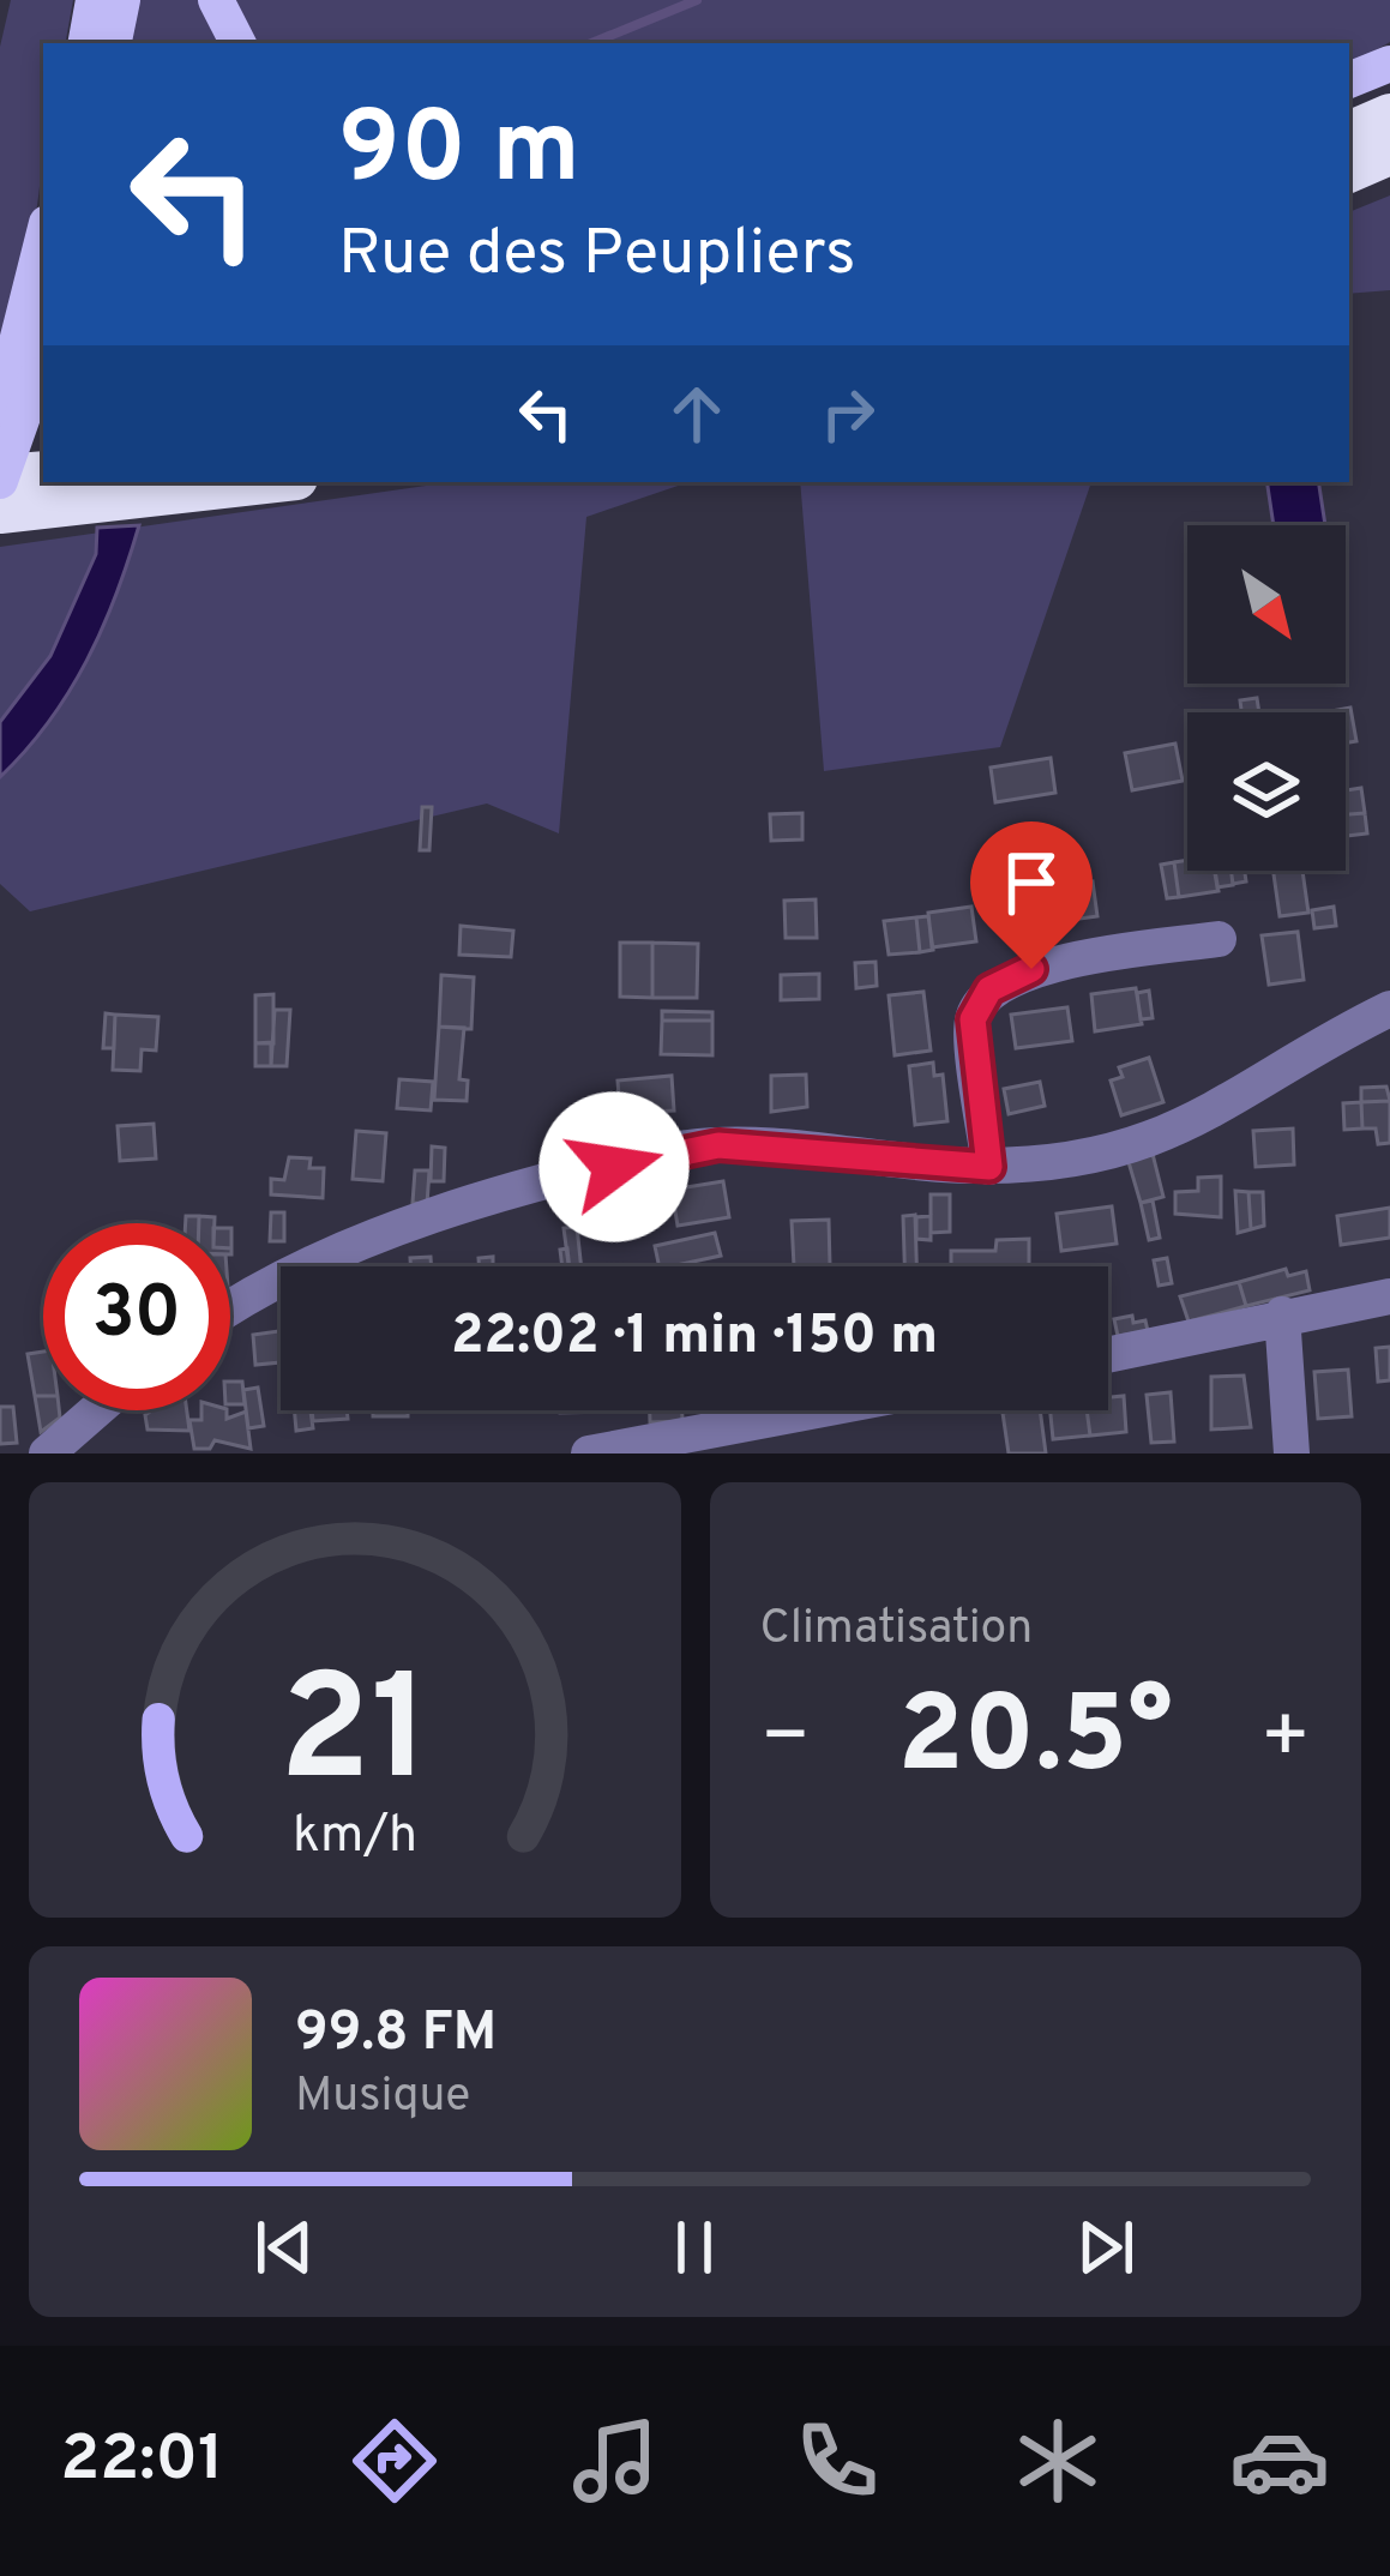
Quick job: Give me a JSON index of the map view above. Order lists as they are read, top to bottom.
{
  "north": "bottom right",
  "page": {
    "turn": ["90 m", "Rue des Peupliers"],
    "limit": "30",
    "trip": "22:02 · 1 min · 150 m",
    "tile": "Climatisation",
    "heat": ["−", "20.5°", "+"],
    "song": ["99.8 FM", "Musique"],
    "tabs": "22:01",
    "gauge": ["21", "km/h"]
  }
}
